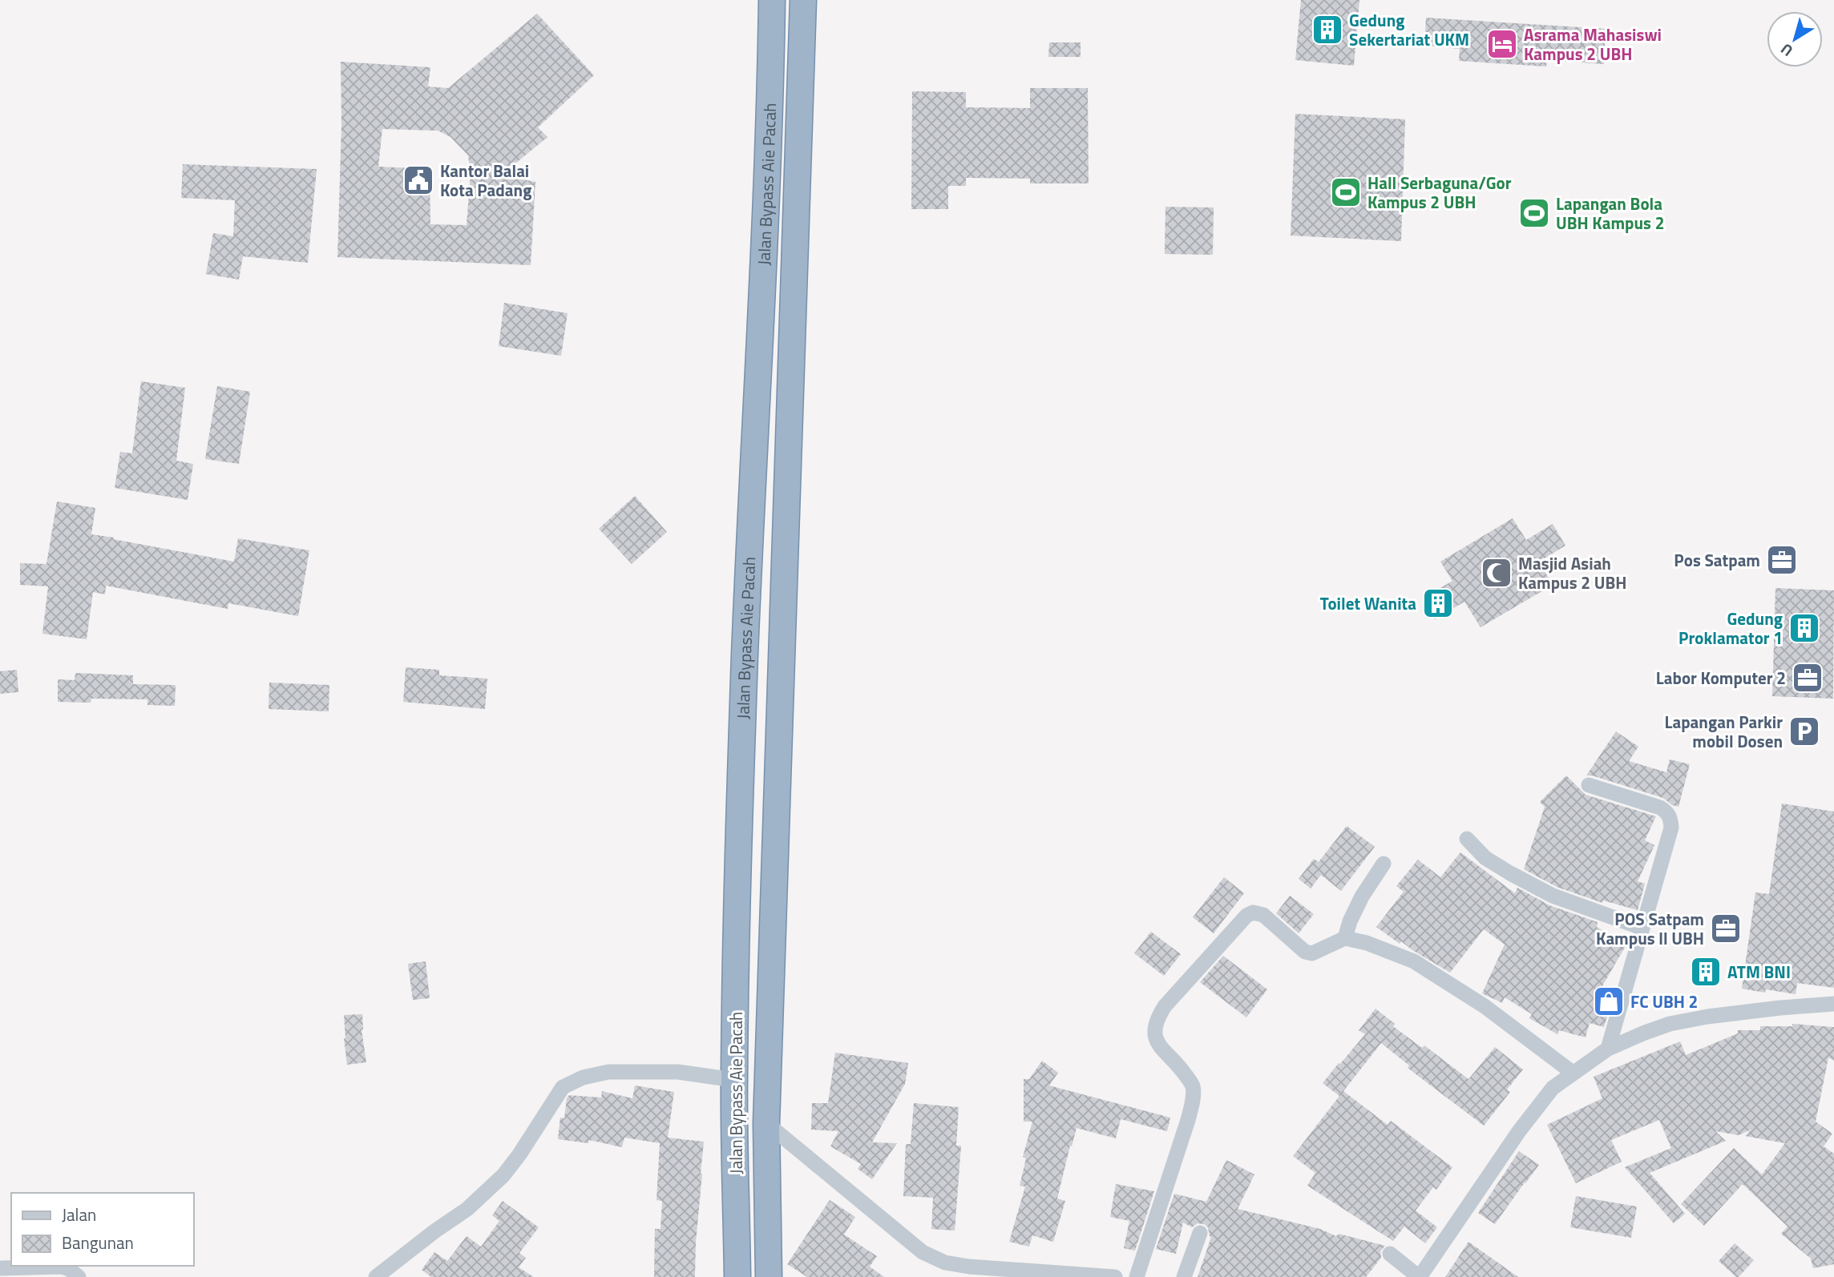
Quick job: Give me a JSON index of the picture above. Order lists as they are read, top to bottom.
{
  "streets": {
    "highway": ["Jalan Bypass Aie Pacah"]
  },
  "places": {
    "building": [
      "Gedung Sekertariat UKM",
      "Toilet Wanita",
      "Gedung Proklamator 1",
      "ATM BNI"
    ],
    "hotel": ["Asrama Mahasiswi Kampus 2 UBH"],
    "public building": ["Kantor Balai Kota Padang"],
    "sports": ["Hall Serbaguna/Gor Kampus 2 UBH", "Lapangan Bola UBH Kampus 2"],
    "office": ["Pos Satpam", "Labor Komputer 2", "POS Satpam Kampus ll UBH"],
    "mosque": ["Masjid Asiah Kampus 2 UBH"],
    "parking": ["Lapangan Parkir mobil Dosen"],
    "shop": ["FC UBH 2"]
  },
  "legend": ["Jalan", "Bangunan"],
  "north": "bottom left"
}
